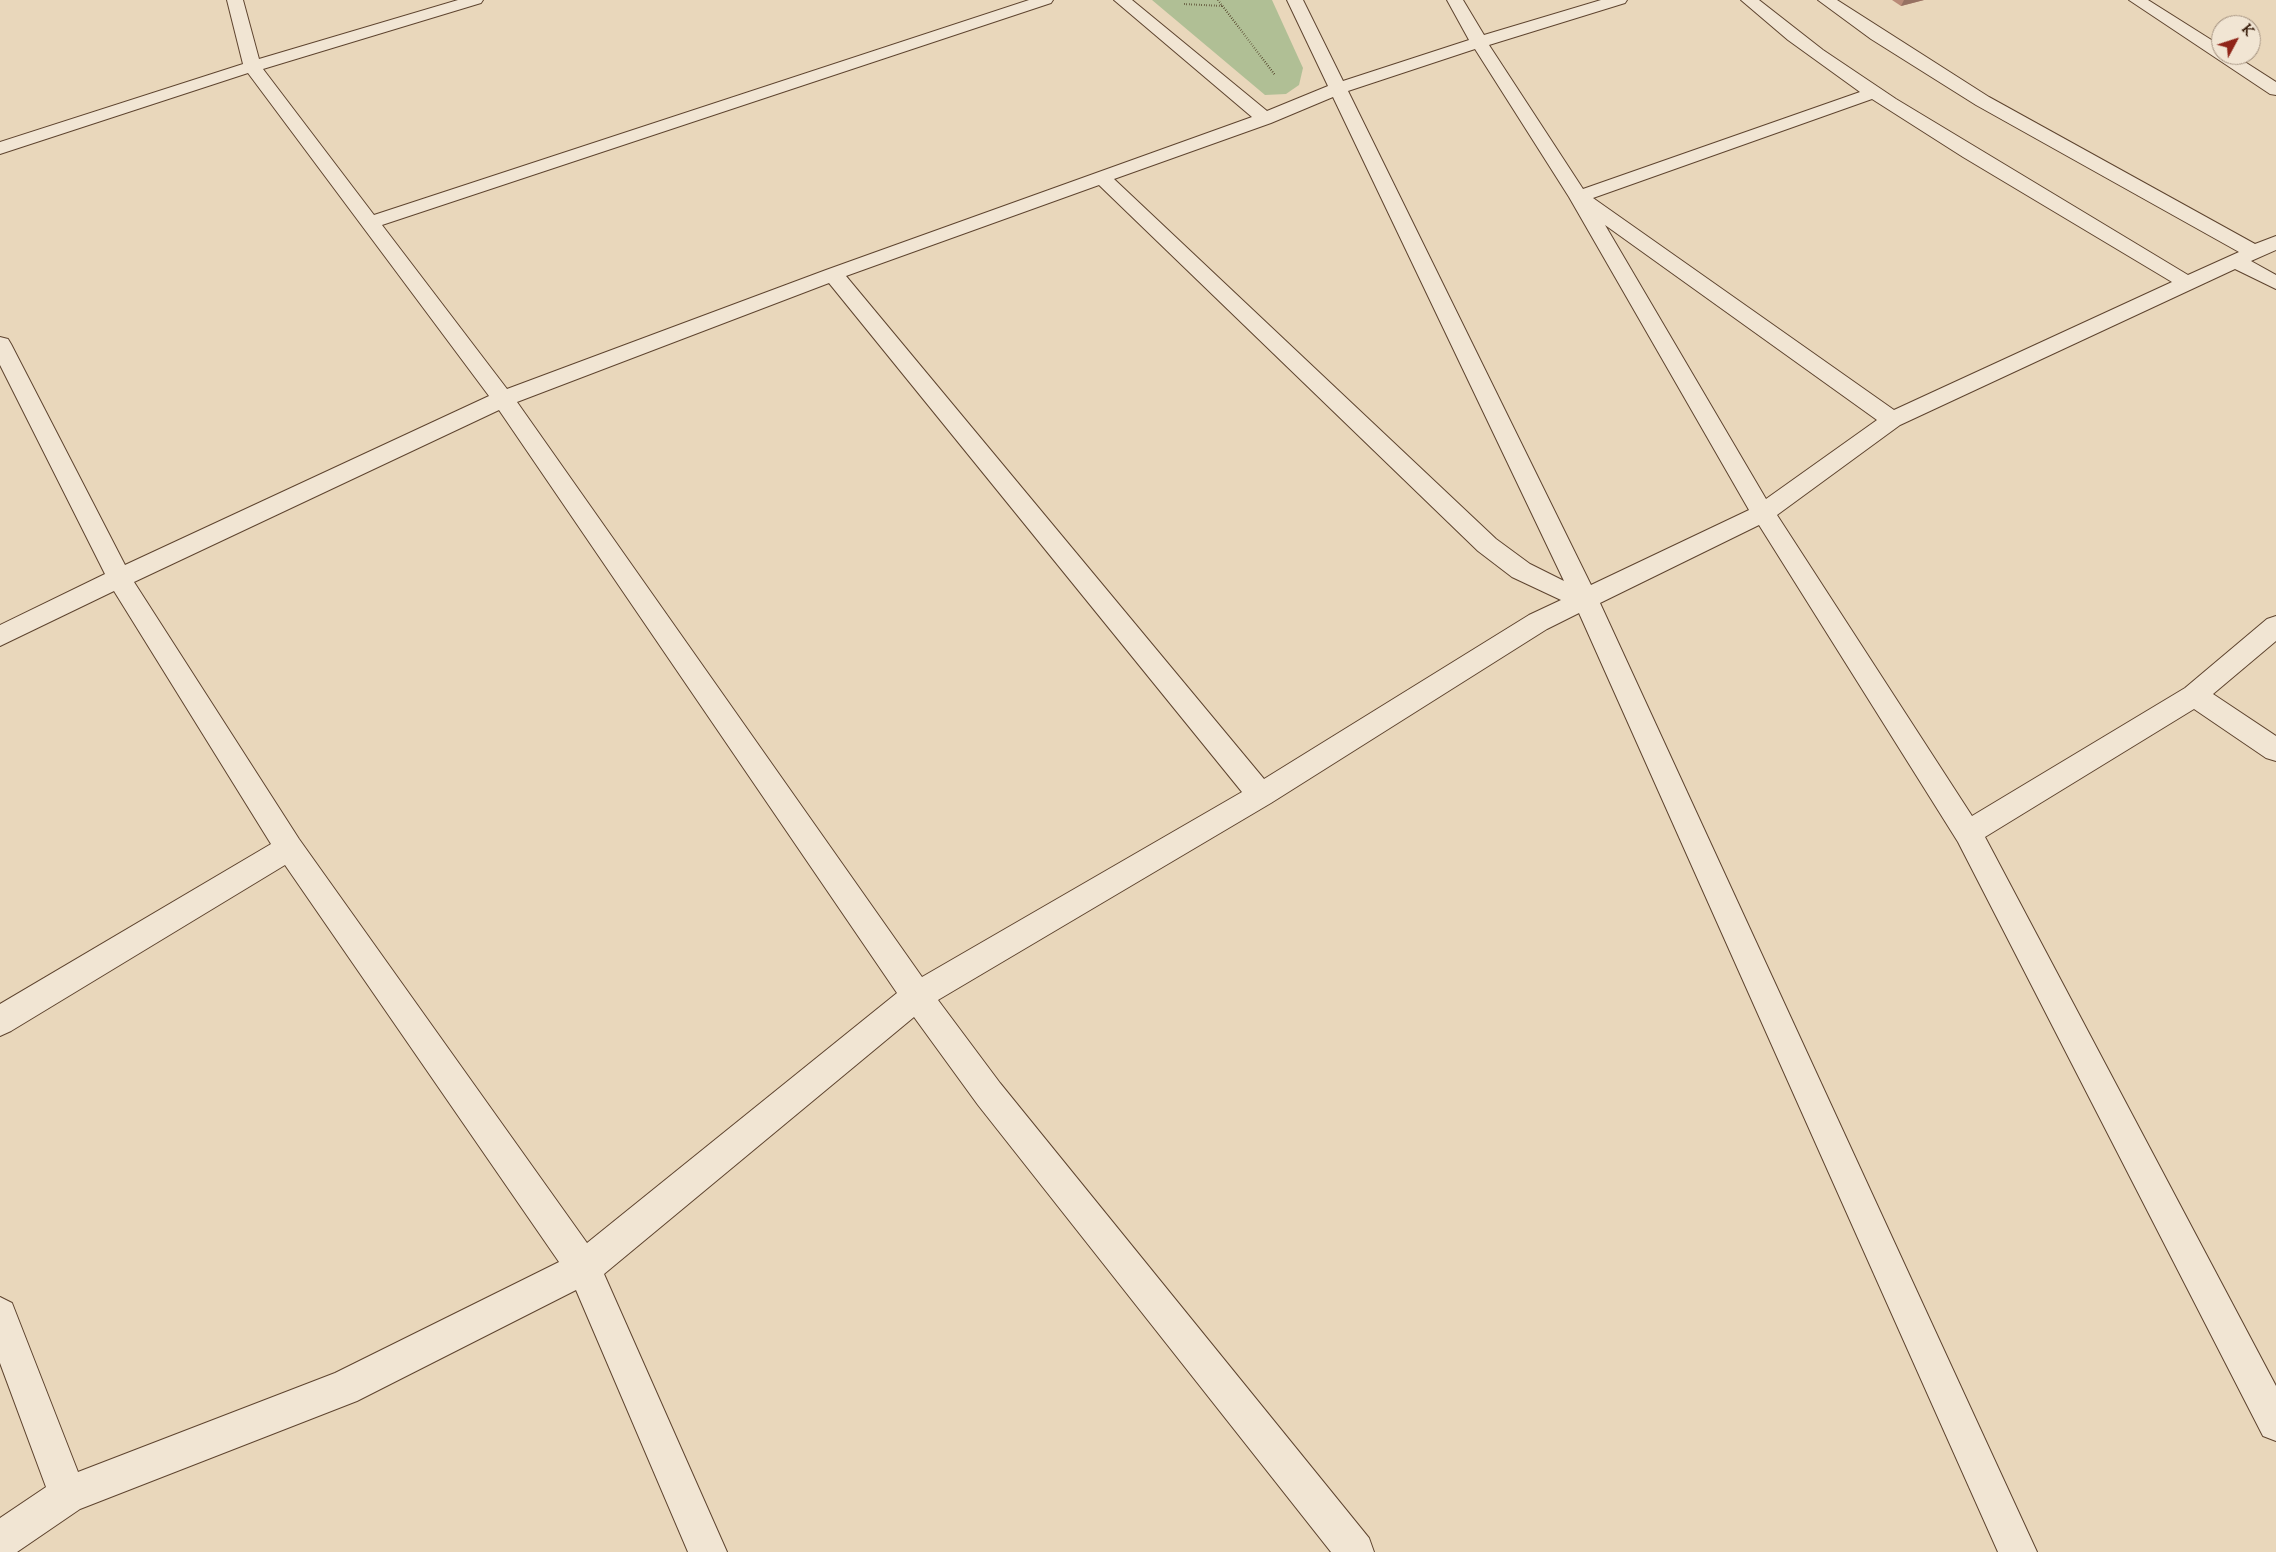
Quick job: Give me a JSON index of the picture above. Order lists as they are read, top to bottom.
{
  "north": "top right"
}
